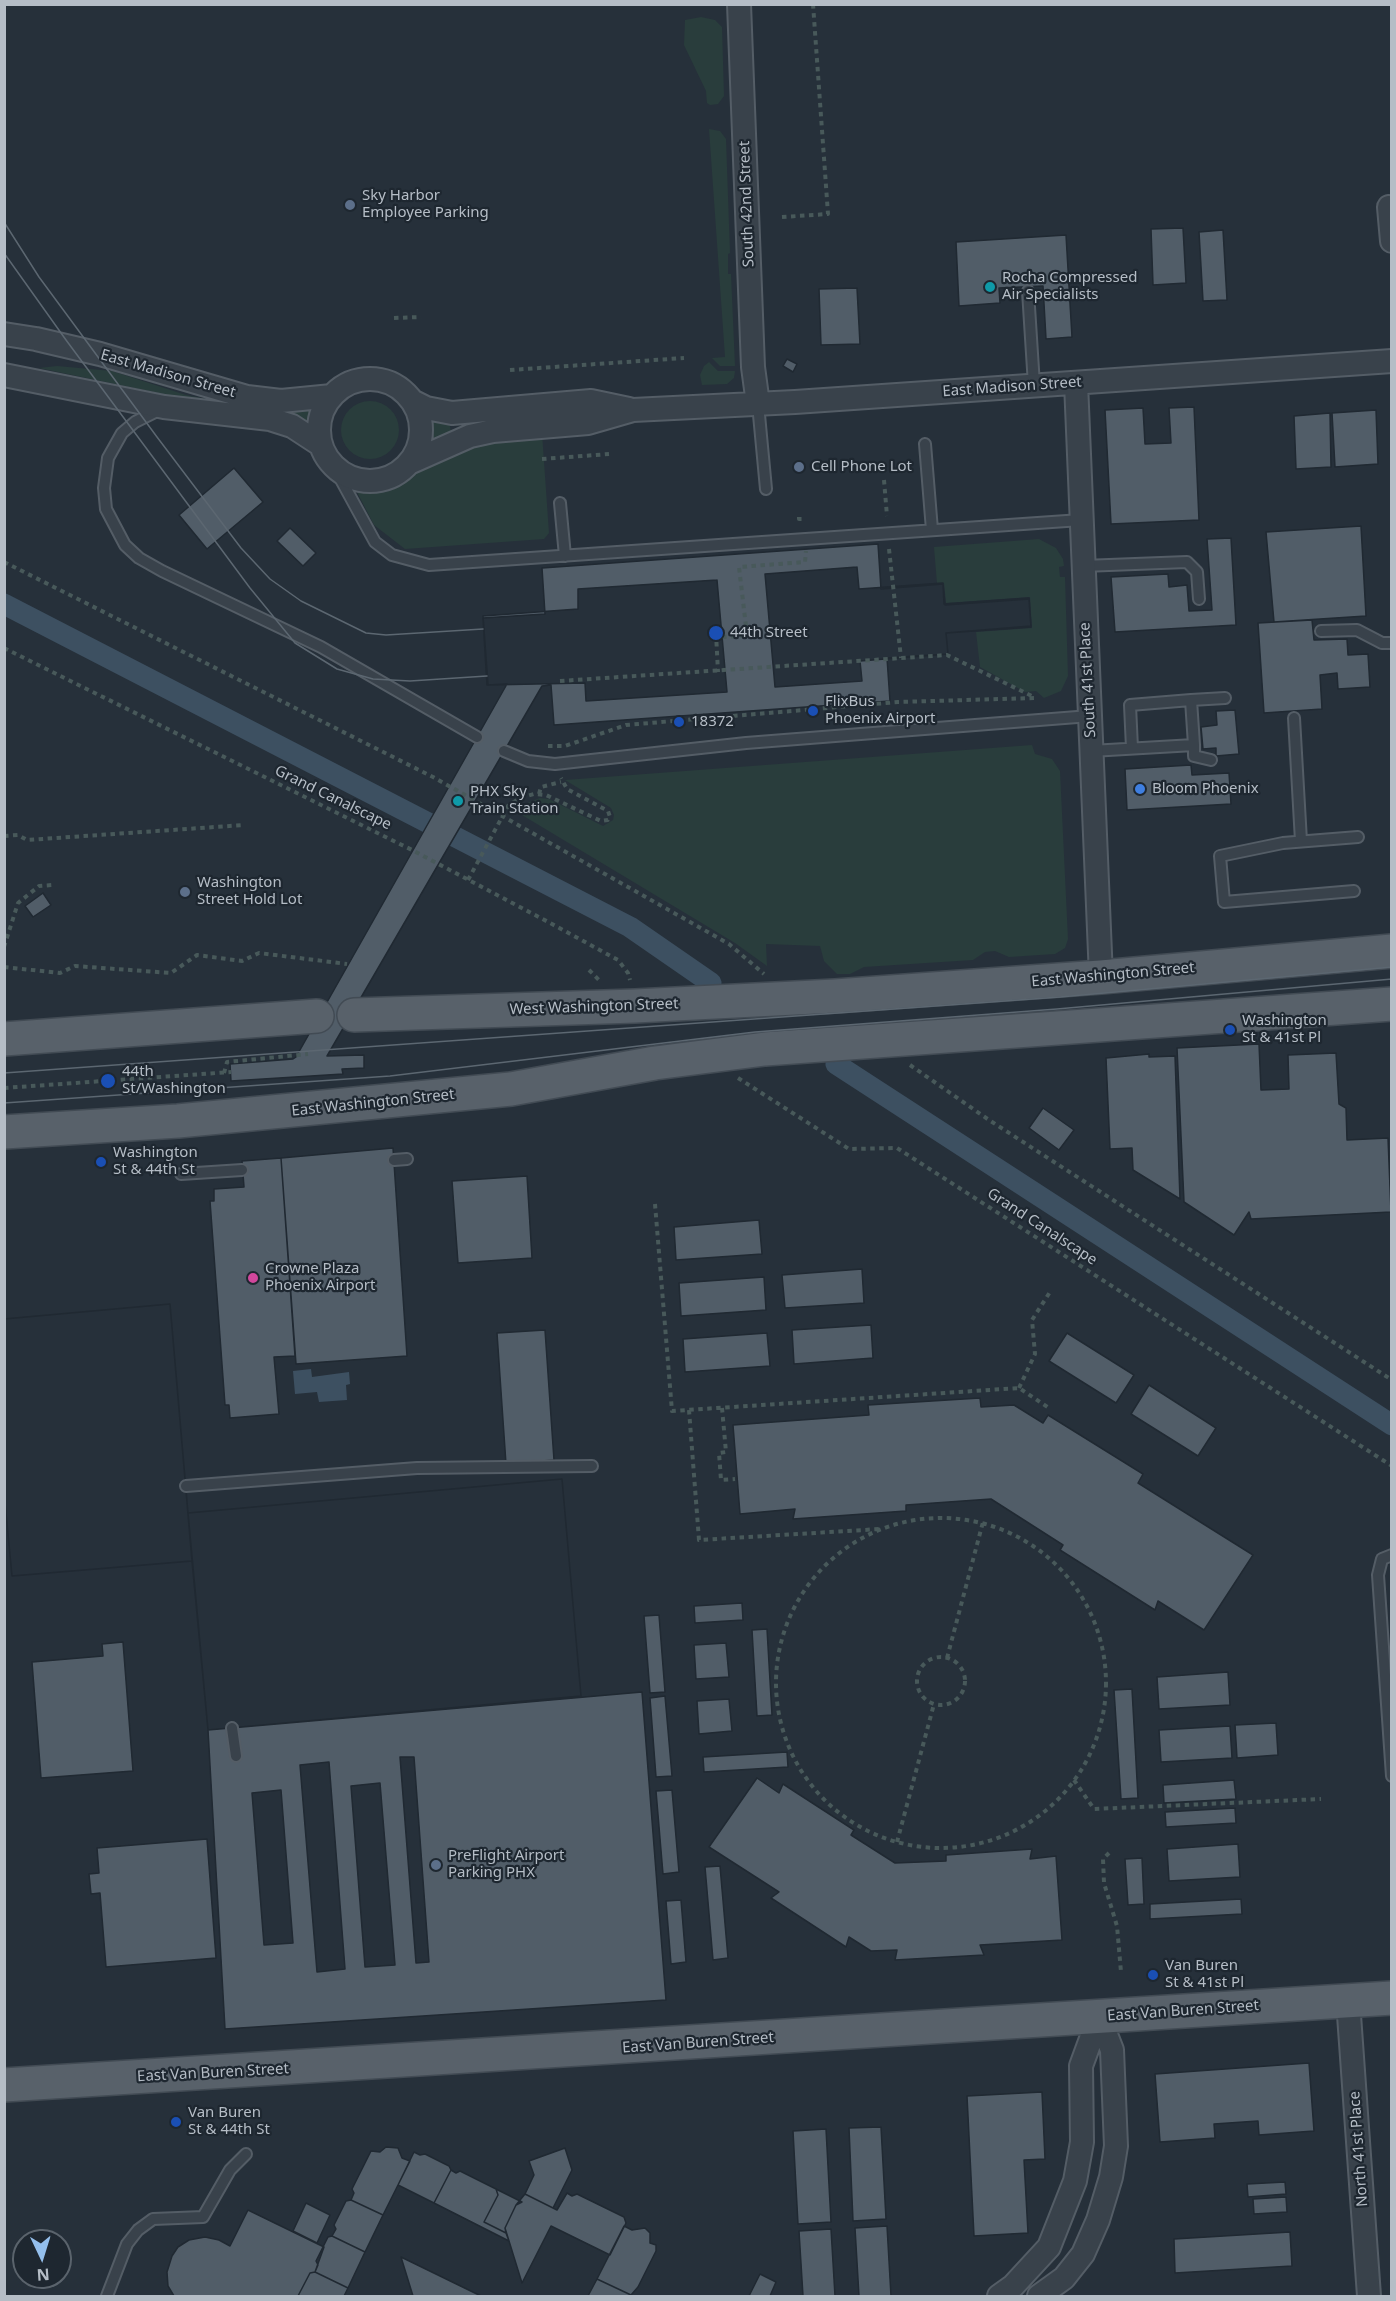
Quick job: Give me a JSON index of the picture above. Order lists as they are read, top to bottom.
{
  "streets": {
    "main road": ["East Washington Street", "West Washington Street", "East Van Buren Street"],
    "street": [
      "South 42nd Street",
      "East Madison Street",
      "South 41st Place",
      "North 41st Place"
    ],
    "path": ["Grand Canalscape"]
  },
  "crossings": [
    ["South 42nd Street", "East Madison Street"],
    ["East Madison Street", "South 41st Place"],
    ["South 41st Place", "East Washington Street"],
    ["Grand Canalscape", "East Washington Street"],
    ["East Washington Street", "West Washington Street"],
    ["East Van Buren Street", "North 41st Place"]
  ],
  "places": [
    "Sky Harbor Employee Parking",
    "Rocha Compressed Air Specialists",
    "Cell Phone Lot",
    "44th Street",
    "FlixBus Phoenix Airport",
    "18372",
    "Bloom Phoenix",
    "PHX Sky Train Station",
    "Washington Street Hold Lot",
    "Washington St & 41st Pl",
    "44th St/Washington",
    "Washington St & 44th St",
    "Crowne Plaza Phoenix Airport",
    "PreFlight Airport Parking PHX",
    "Van Buren St & 41st Pl",
    "Van Buren St & 44th St"
  ],
  "north": "bottom"
}
